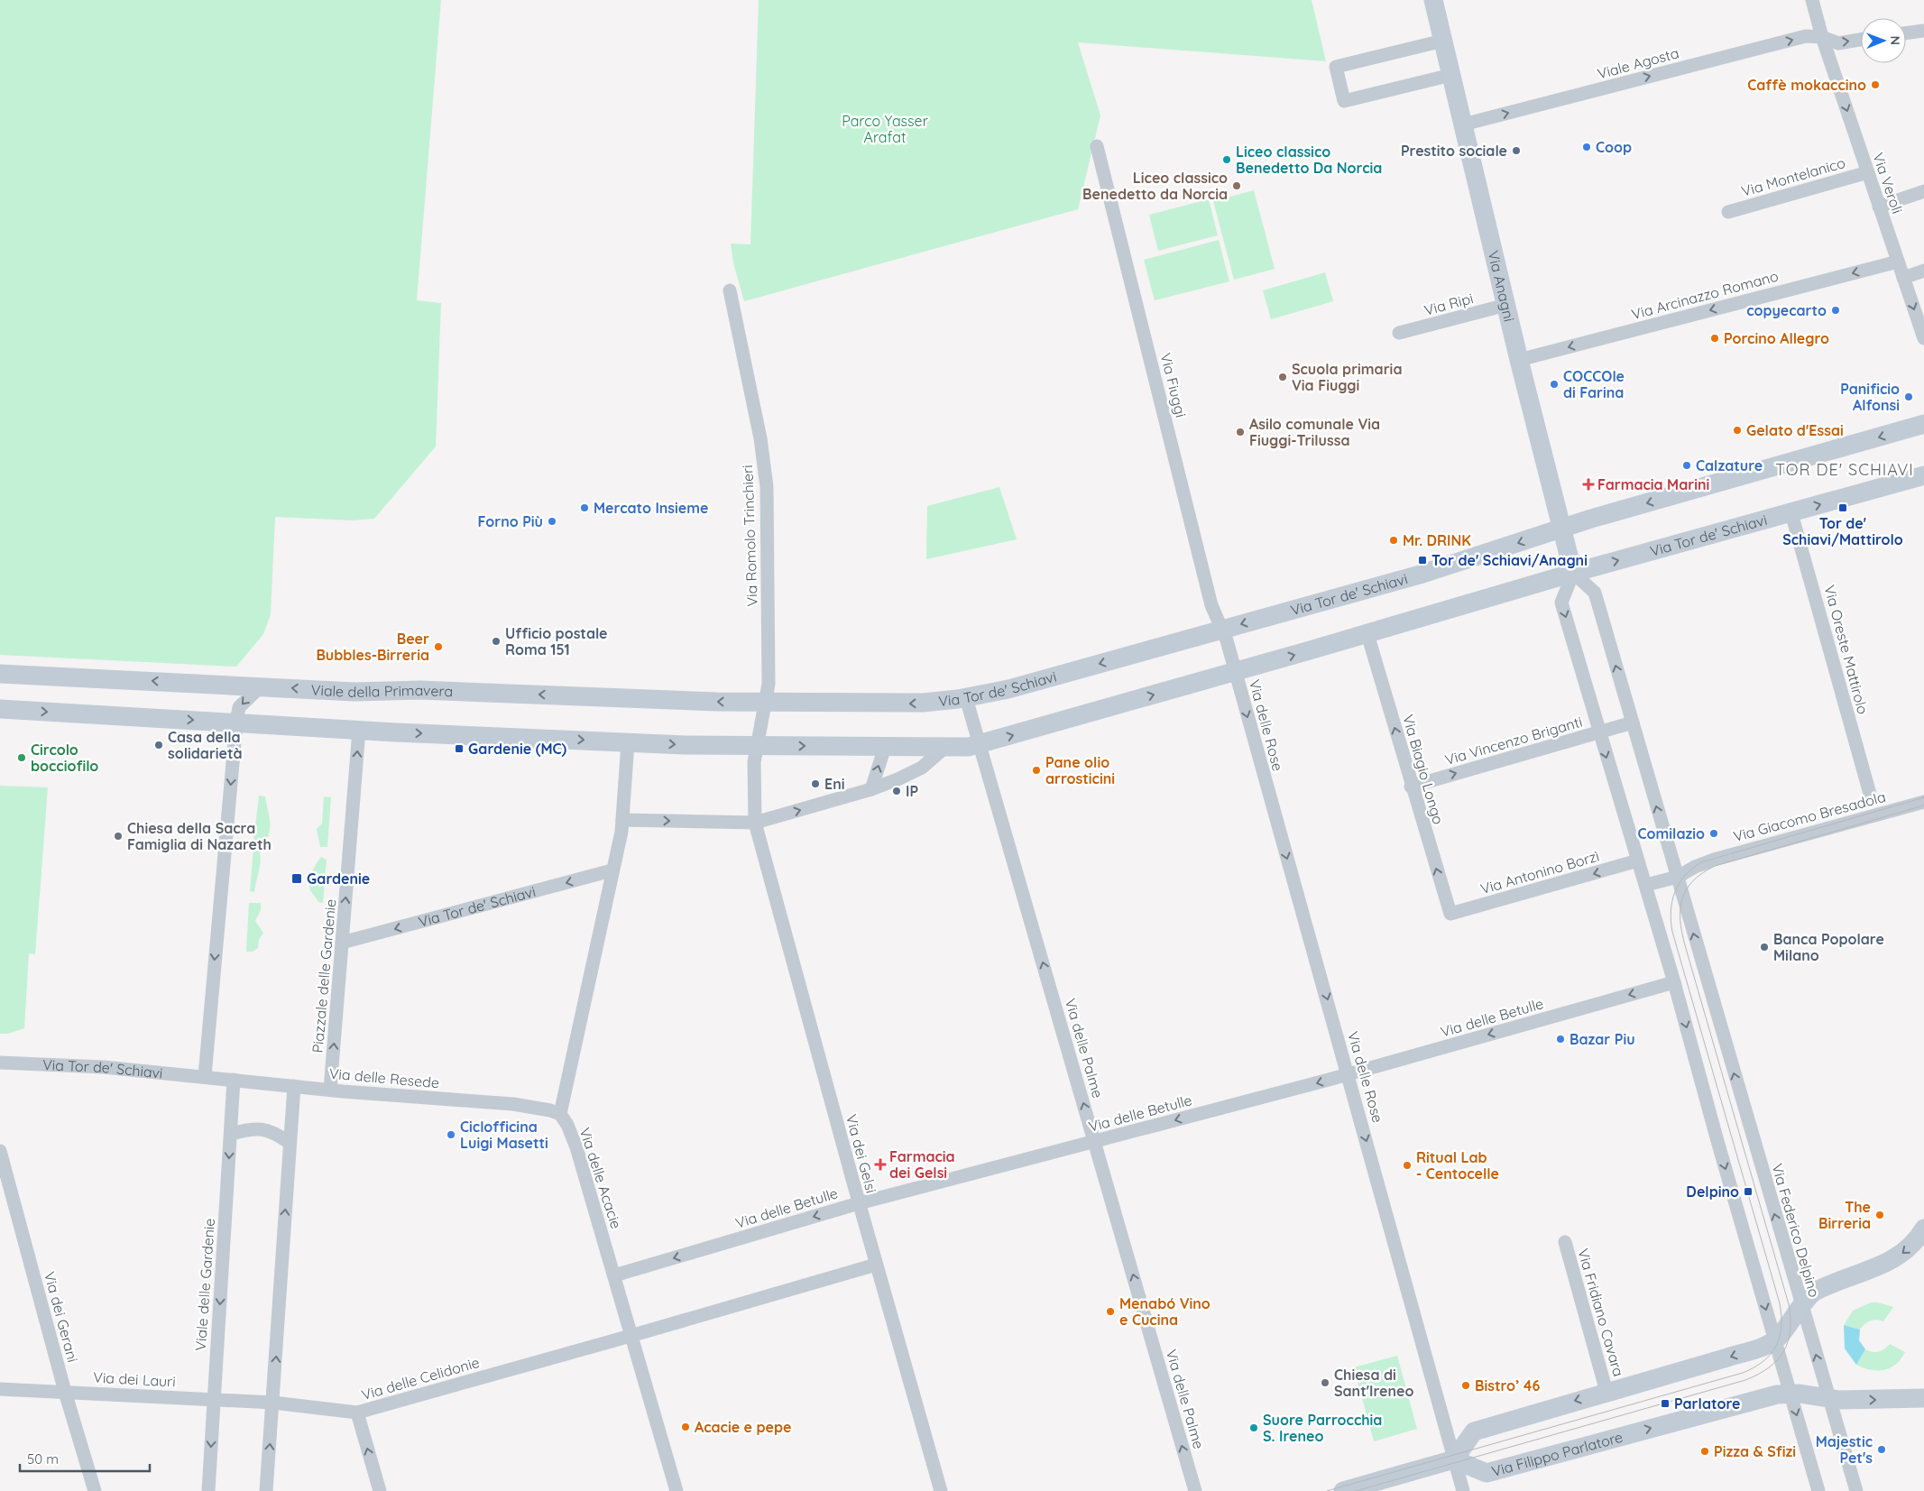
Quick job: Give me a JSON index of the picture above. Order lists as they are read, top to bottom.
{
  "streets": {
    "main road": [
      "Via Anagni",
      "Via Tor de' Schiavi",
      "Viale della Primavera",
      "Via Filippo Parlatore"
    ],
    "street": [
      "Viale Agosta",
      "Via Montelanico",
      "Via Veroli",
      "Via Arcinazzo Romano",
      "Via Ripi",
      "Via Fiuggi",
      "Via Romolo Trinchieri",
      "Via Oreste Mattirolo",
      "Via delle Rose",
      "Via Vincenzo Briganti",
      "Via Biagio Longo",
      "Via Giacomo Bresadola",
      "Via Antonino Borzì",
      "Piazzale delle Gardenie",
      "Via delle Betulle",
      "Via delle Palme",
      "Via delle Resede",
      "Via dei Gelsi",
      "Via delle Acacie",
      "Via Federico Delpino",
      "Viale delle Gardenie",
      "Via Fridiano Cavara",
      "Via dei Gerani",
      "Via delle Celidonie",
      "Via dei Lauri"
    ]
  },
  "crossings": [
    ["Viale Agosta", "Via Veroli"],
    ["Viale Agosta", "Via Anagni"],
    ["Via Montelanico", "Via Veroli"],
    ["Via Veroli", "Via Arcinazzo Romano"],
    ["Via Anagni", "Via Arcinazzo Romano"],
    ["Via Anagni", "Via Ripi"],
    ["Via Anagni", "Via Tor de' Schiavi"],
    ["Via Fiuggi", "Via Tor de' Schiavi"],
    ["Via Fiuggi", "Via delle Rose"],
    ["Via Romolo Trinchieri", "Via Tor de' Schiavi"],
    ["Via Romolo Trinchieri", "Viale della Primavera"],
    ["Via Romolo Trinchieri", "Via dei Gelsi"],
    ["Via Tor de' Schiavi", "Via Oreste Mattirolo"],
    ["Via Tor de' Schiavi", "Viale della Primavera"],
    ["Via Tor de' Schiavi", "Via delle Rose"],
    ["Via Tor de' Schiavi", "Via Biagio Longo"],
    ["Via Tor de' Schiavi", "Piazzale delle Gardenie"],
    ["Via Tor de' Schiavi", "Via delle Palme"],
    ["Via Tor de' Schiavi", "Via delle Resede"],
    ["Via Tor de' Schiavi", "Via dei Gelsi"],
    ["Via delle Rose", "Via delle Betulle"],
    ["Via delle Rose", "Via Filippo Parlatore"],
    ["Via Vincenzo Briganti", "Via Biagio Longo"],
    ["Via Biagio Longo", "Via Antonino Borzì"],
    ["Via Giacomo Bresadola", "Via Federico Delpino"],
    ["Piazzale delle Gardenie", "Via delle Resede"],
    ["Via delle Betulle", "Via delle Palme"],
    ["Via delle Betulle", "Via dei Gelsi"],
    ["Via delle Betulle", "Via delle Acacie"],
    ["Via delle Resede", "Via delle Acacie"],
    ["Via delle Resede", "Viale delle Gardenie"],
    ["Via delle Acacie", "Via delle Celidonie"],
    ["Via Federico Delpino", "Via Filippo Parlatore"],
    ["Viale delle Gardenie", "Via delle Celidonie"],
    ["Viale delle Gardenie", "Via dei Lauri"],
    ["Via dei Gerani", "Via dei Lauri"],
    ["Via delle Celidonie", "Via dei Lauri"]
  ],
  "one_way": [
    "Viale Agosta",
    "Via Veroli",
    "Via Arcinazzo Romano",
    "Via delle Rose",
    "Via Vincenzo Briganti",
    "Via Biagio Longo",
    "Via Antonino Borzì",
    "Piazzale delle Gardenie",
    "Via delle Betulle",
    "Via delle Palme"
  ],
  "districts": ["TOR DE' SCHIAVI"],
  "parks": ["Parco Yasser Arafat"],
  "places": {
    "other": [
      "Caffè mokaccino",
      "Coop",
      "Prestito sociale",
      "Liceo classico Benedetto Da Norcia",
      "Liceo classico Benedetto da Norcia",
      "copyecarto",
      "Porcino Allegro",
      "Scuola primaria Via Fiuggi",
      "COCCOle di Farina",
      "Panificio Alfonsi",
      "Gelato d'Essai",
      "Asilo comunale Via Fiuggi-Trilussa",
      "Calzature",
      "Mercato Insieme",
      "Forno Più",
      "Mr. DRINK",
      "Ufficio postale Roma 151",
      "Beer Bubbles-Birreria",
      "Casa della solidarietà",
      "Circolo bocciofilo",
      "Pane olio arrosticini",
      "Eni",
      "IP",
      "Comilazio",
      "Chiesa della Sacra Famiglia di Nazareth",
      "Banca Popolare Milano",
      "Bazar Piu",
      "Ciclofficina Luigi Masetti",
      "Ritual Lab - Centocelle",
      "The Birreria",
      "Menabó Vino e Cucina",
      "Chiesa di Sant'Ireneo",
      "Bistro’ 46",
      "Acacie e pepe",
      "Suore Parrocchia S. Ireneo",
      "Majestic Pet's",
      "Pizza & Sfizi"
    ],
    "health": ["Farmacia Marini", "Farmacia dei Gelsi"],
    "transit": [
      "Tor de' Schiavi/Mattirolo",
      "Tor de' Schiavi/Anagni",
      "Gardenie (MC)",
      "Gardenie",
      "Delpino",
      "Parlatore"
    ]
  },
  "scale_bar": "50 m",
  "north": "right"
}
